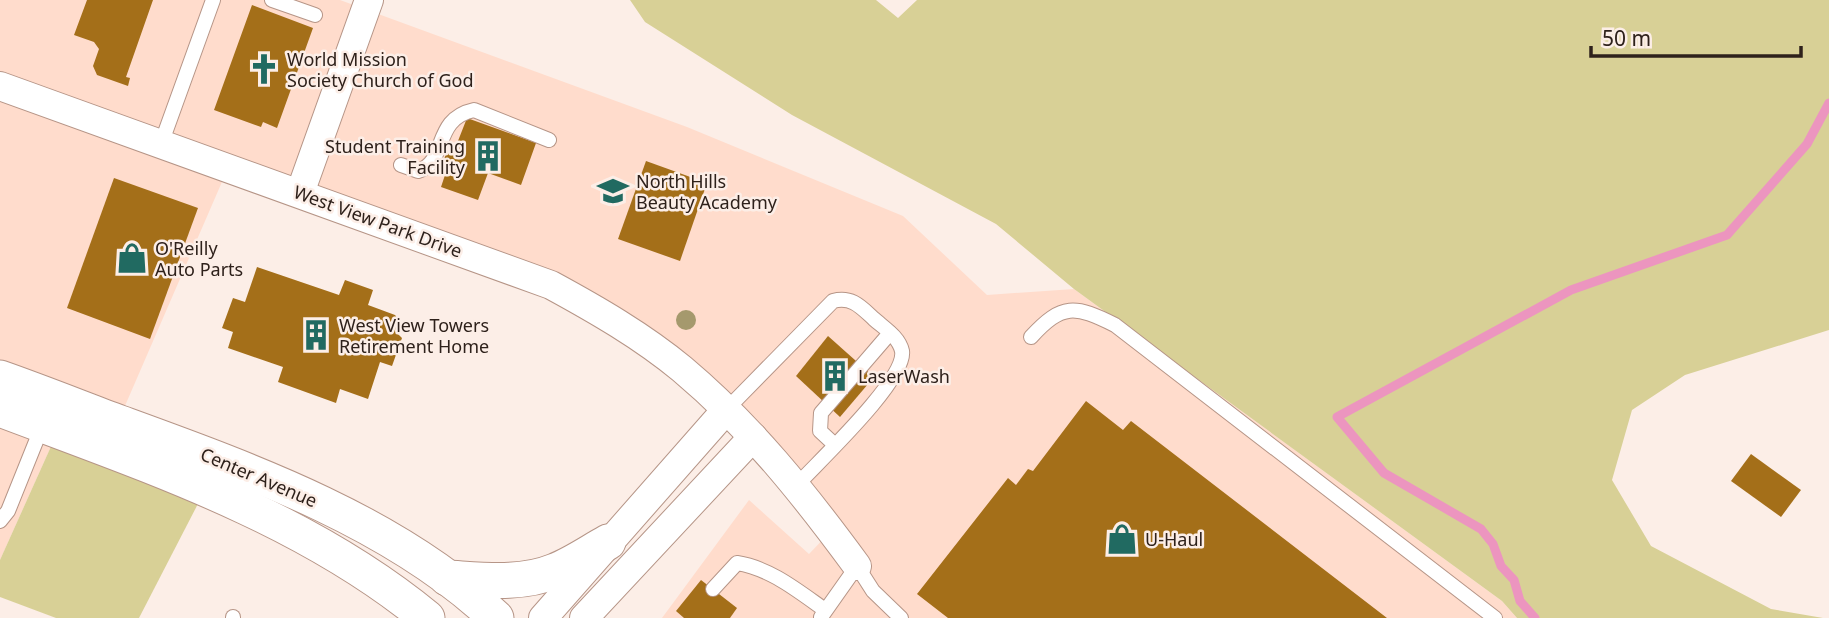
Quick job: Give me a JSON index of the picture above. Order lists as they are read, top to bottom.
{
  "streets": {
    "street": ["West View Park Drive", "Center Avenue"]
  },
  "places": {
    "church": ["World Mission Society Church of God"],
    "building": ["Student Training Facility", "West View Towers Retirement Home", "LaserWash"],
    "school or university": ["North Hills Beauty Academy"],
    "shop": ["O'Reilly Auto Parts", "U-Haul"]
  },
  "scale_bar": "50 m"
}
